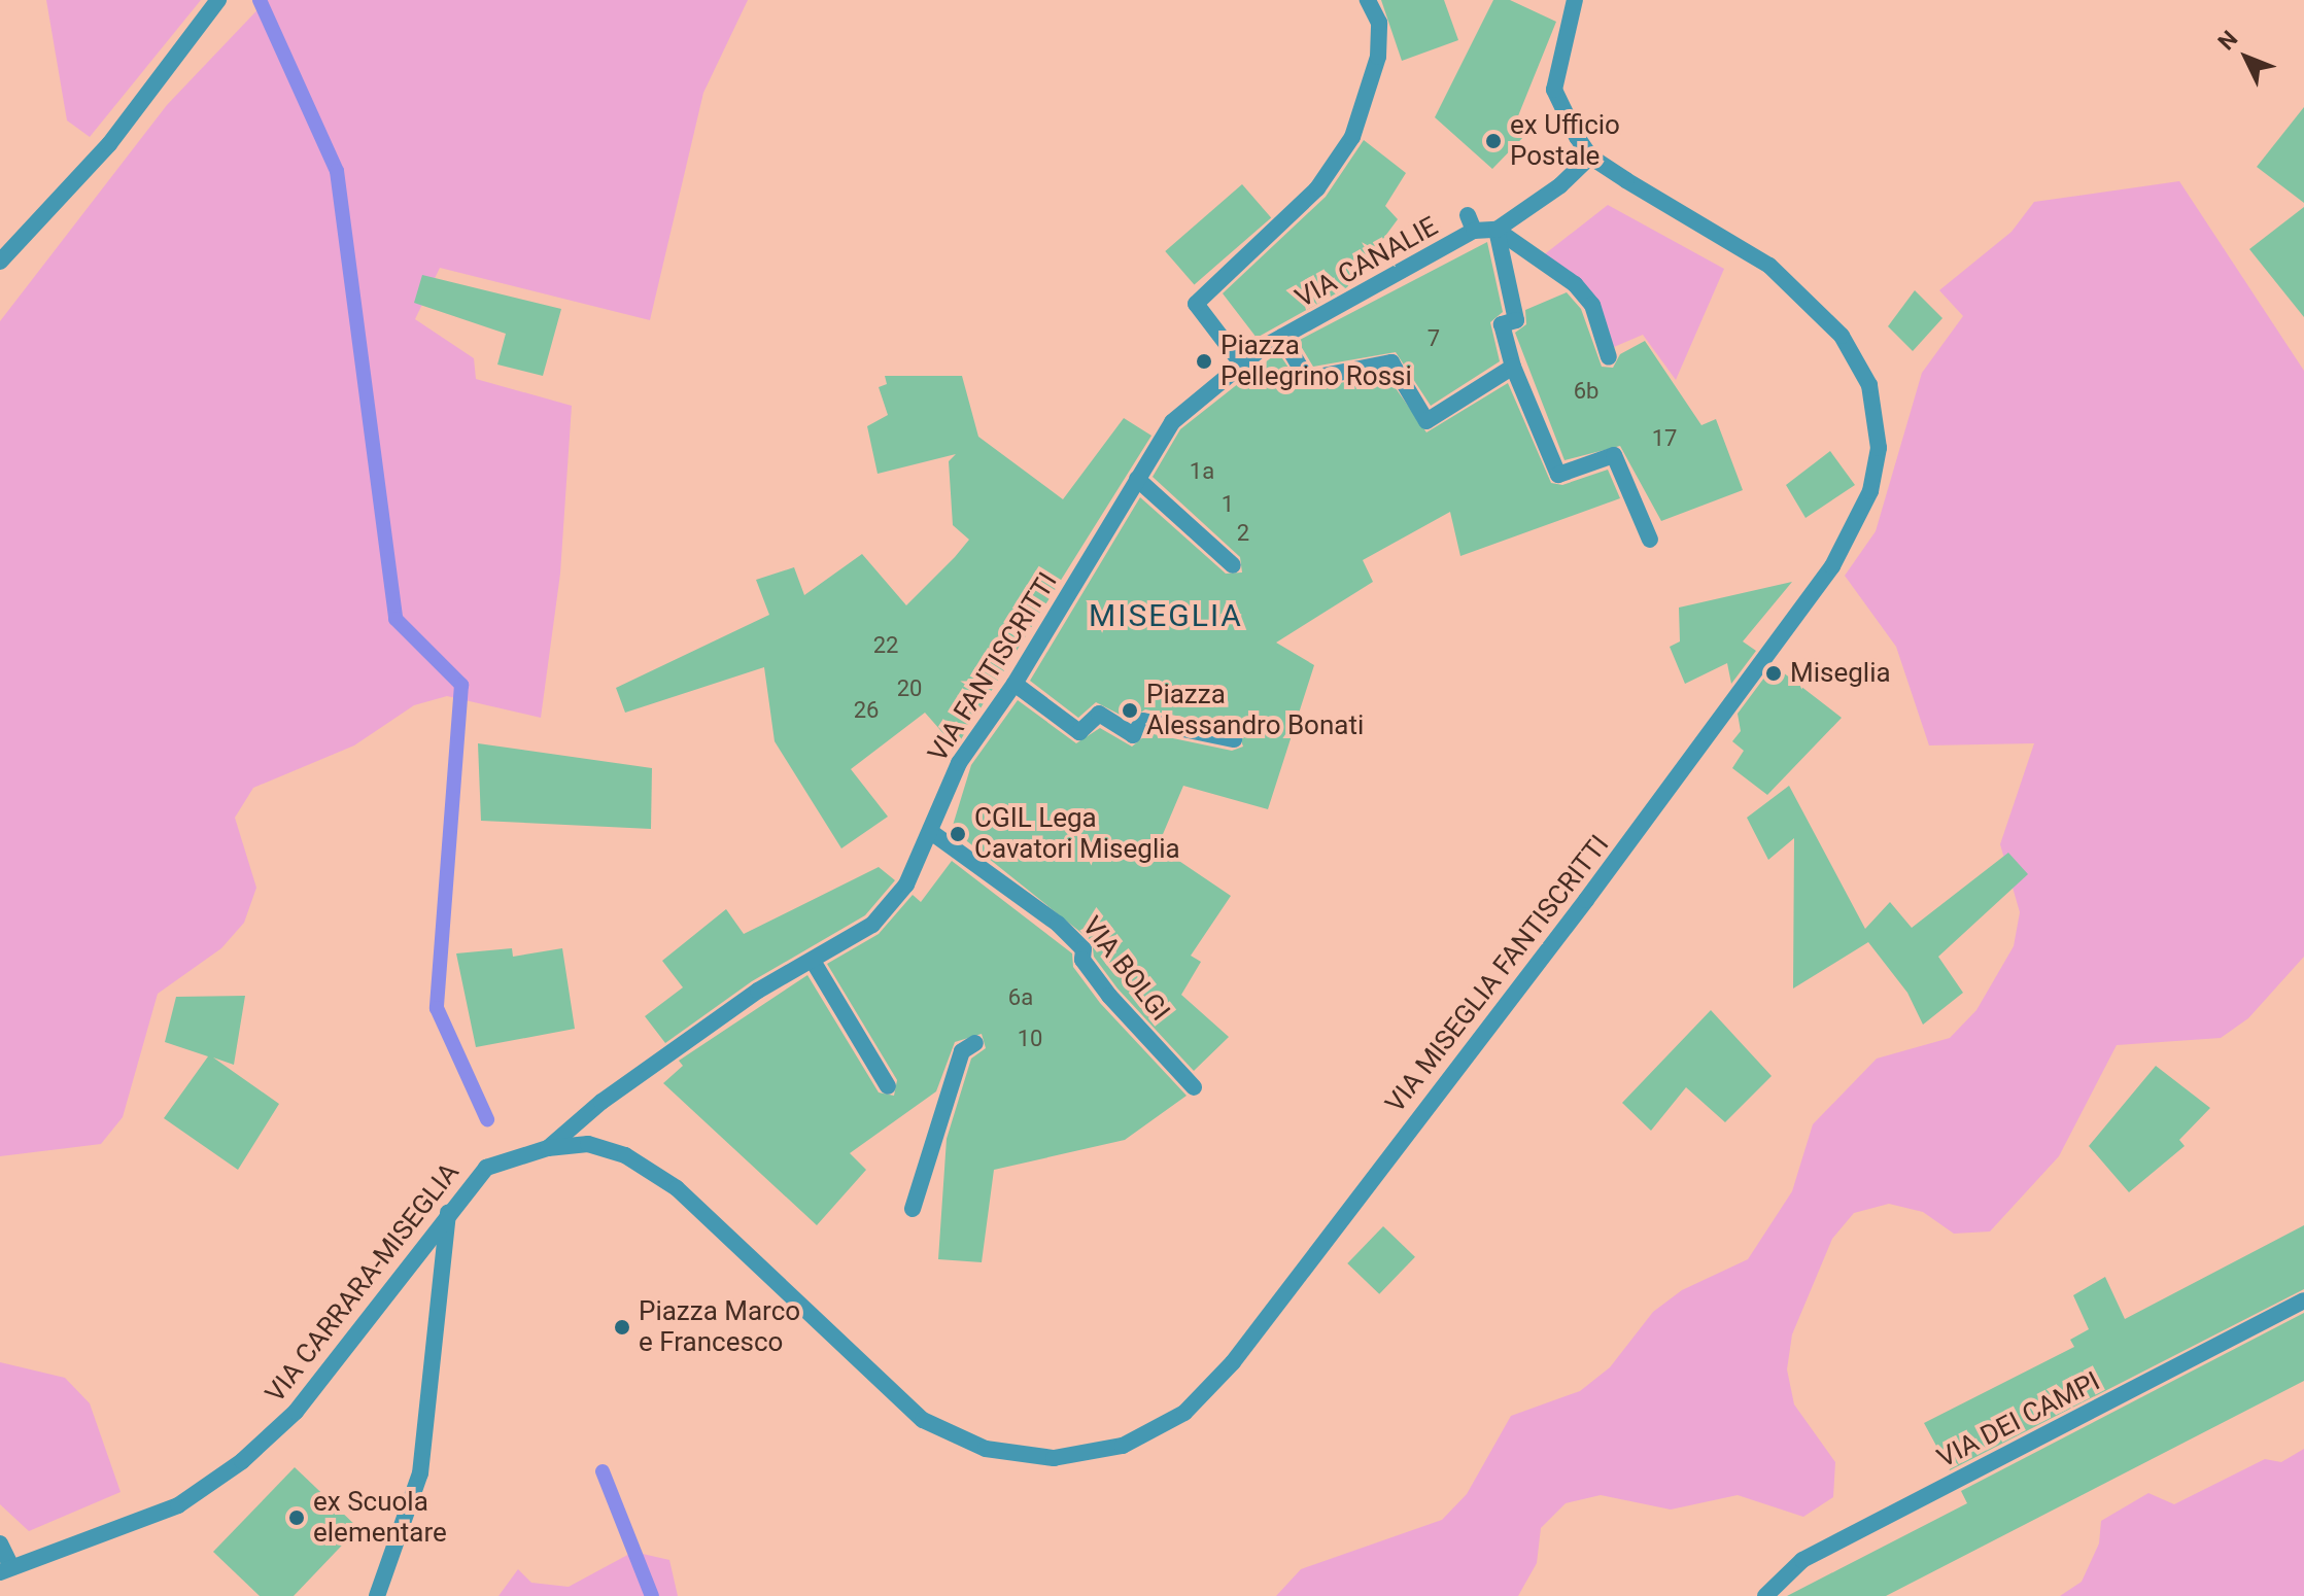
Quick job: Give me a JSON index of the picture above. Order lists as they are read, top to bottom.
{
  "streets": {
    "street": [
      "VIA CANALIE",
      "VIA FANTISCRITTI",
      "VIA BOLGI",
      "VIA MISEGLIA FANTISCRITTI",
      "VIA CARRARA-MISEGLIA",
      "VIA DEI CAMPI"
    ]
  },
  "crossings": [
    ["VIA CANALIE", "VIA FANTISCRITTI"],
    ["VIA FANTISCRITTI", "VIA BOLGI"],
    ["VIA FANTISCRITTI", "VIA CARRARA-MISEGLIA"],
    ["VIA MISEGLIA FANTISCRITTI", "VIA CARRARA-MISEGLIA"]
  ],
  "districts": ["MISEGLIA"],
  "places": [
    "ex Ufficio Postale",
    "Piazza Pellegrino Rossi",
    "Miseglia",
    "Piazza Alessandro Bonati",
    "CGIL Lega Cavatori Miseglia",
    "Piazza Marco e Francesco",
    "ex Scuola elementare"
  ],
  "house_numbers": [
    "7",
    "6b",
    "17",
    "1a",
    "1",
    "2",
    "22",
    "20",
    "26",
    "6a",
    "10"
  ],
  "north": "top left"
}
